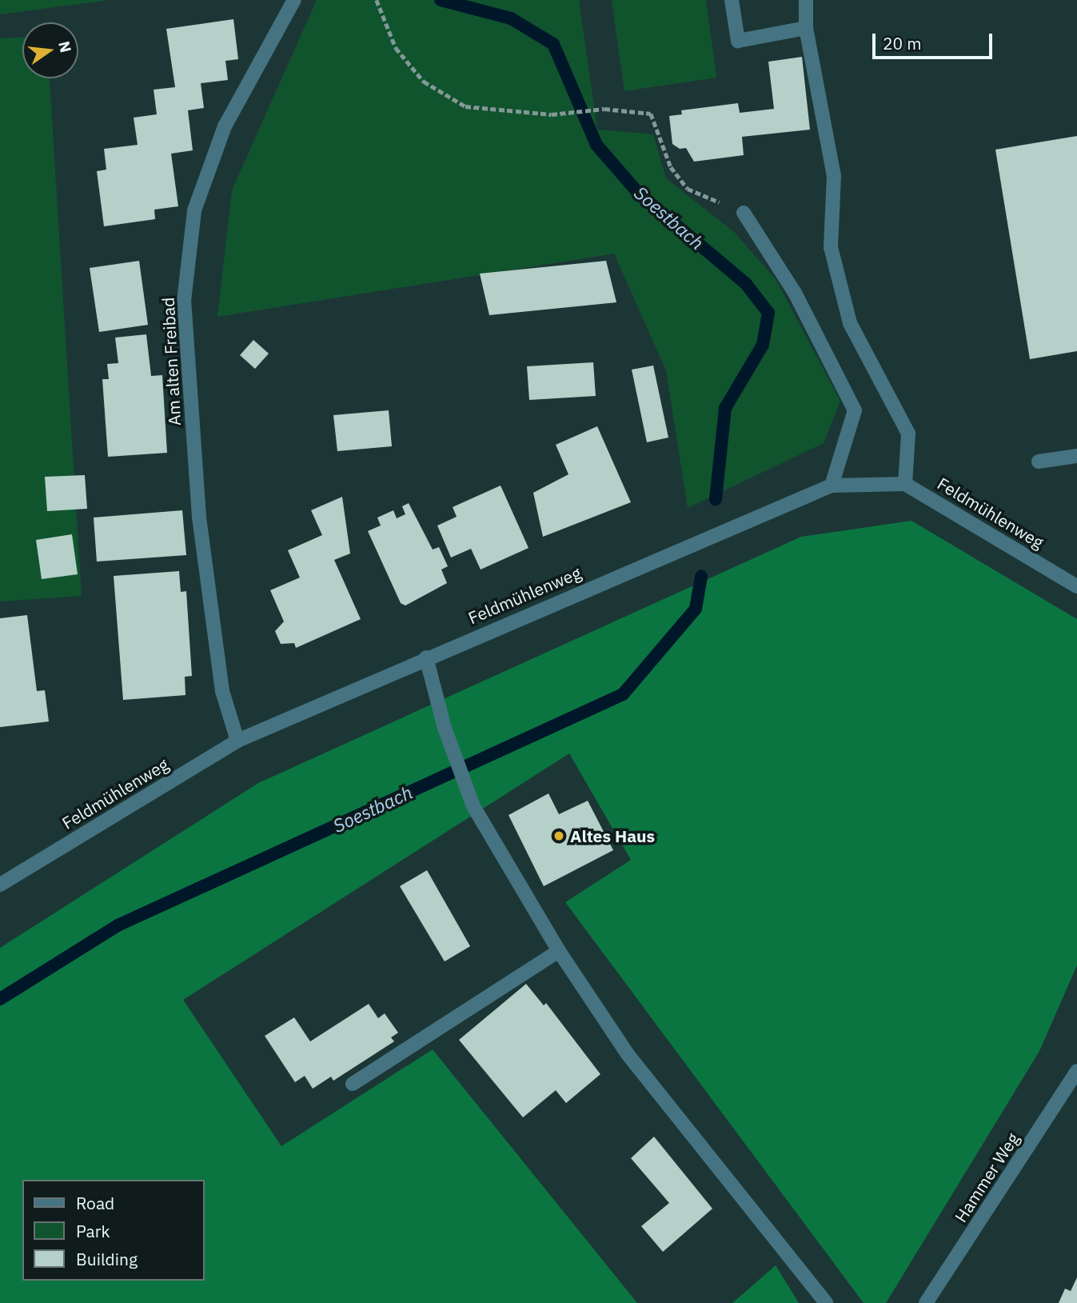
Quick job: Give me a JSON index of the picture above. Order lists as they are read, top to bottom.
{
  "streets": {
    "street": ["Am alten Freibad", "Feldmühlenweg", "Hammer Weg"]
  },
  "crossings": [
    ["Am alten Freibad", "Feldmühlenweg"]
  ],
  "water": ["Soestbach"],
  "places": ["Altes Haus"],
  "legend": ["Road", "Park", "Building"],
  "scale_bar": "20 m",
  "north": "right"
}
